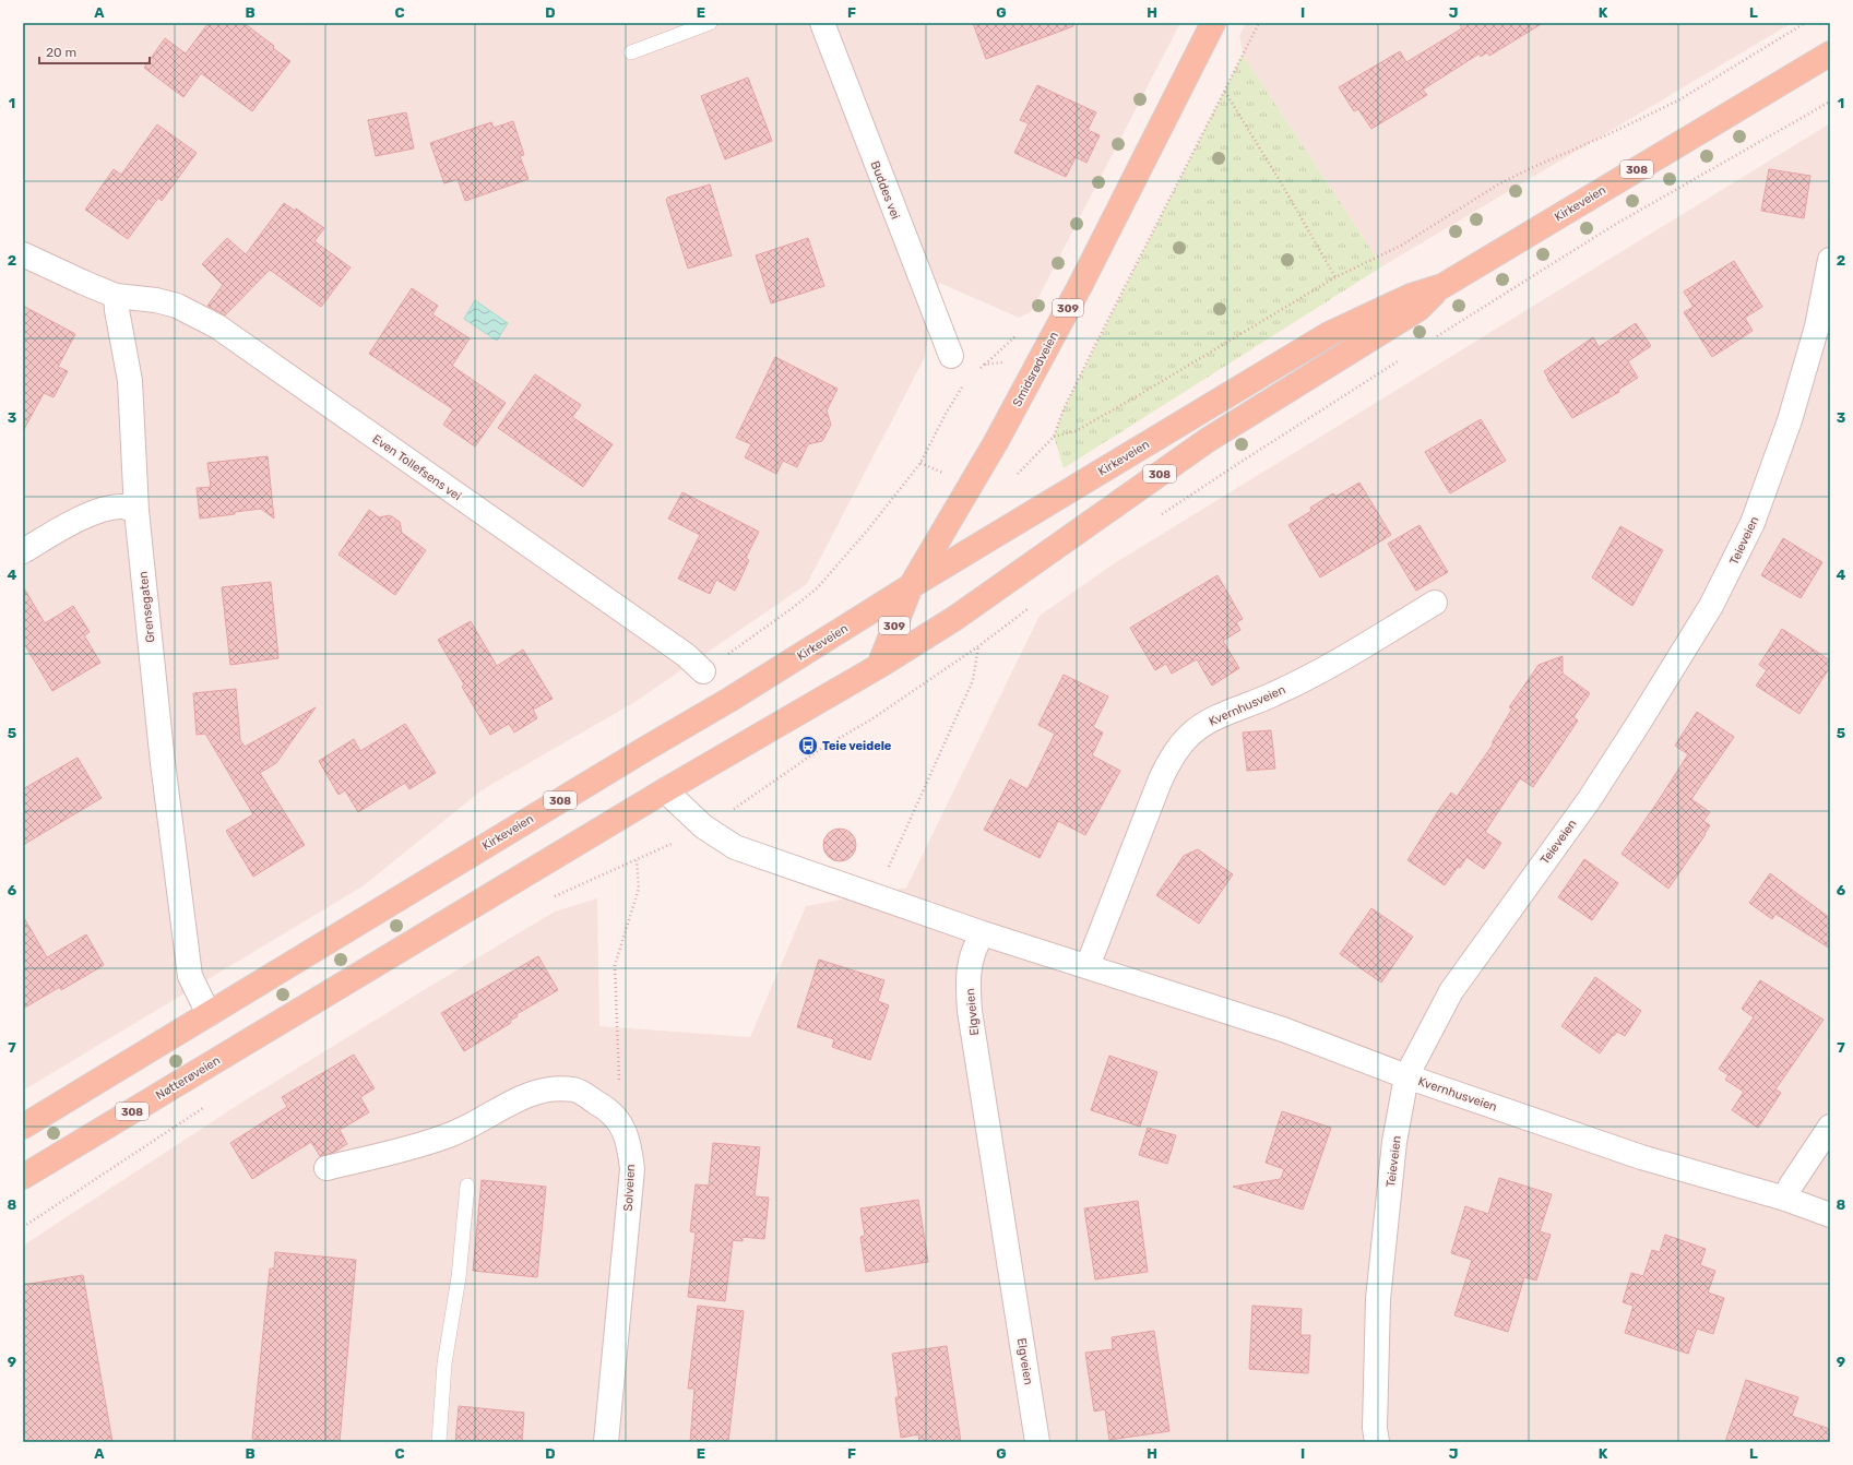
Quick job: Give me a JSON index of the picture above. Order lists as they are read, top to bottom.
{
  "streets": {
    "main road": [
      "308",
      "Kirkeveien",
      "309",
      "Smidsrødveien",
      "Nøtterøveien"
    ],
    "street": [
      "Buddes vei",
      "Even Tollefsens vei",
      "Teieveien",
      "Grensegaten",
      "Kvernhusveien",
      "Elgveien",
      "Solveien"
    ]
  },
  "crossings": [
    ["308", "Kirkeveien"],
    ["308", "Grensegaten"],
    ["Kirkeveien", "Smidsrødveien"],
    ["Kirkeveien", "Grensegaten"],
    ["Kirkeveien", "Nøtterøveien"],
    ["Even Tollefsens vei", "Grensegaten"],
    ["Teieveien", "Kvernhusveien"],
    ["Kvernhusveien", "Elgveien"]
  ],
  "places": {
    "bus stop": ["Teie veidele"]
  },
  "scale_bar": "20 m",
  "grid": {
    "columns": [
      "A",
      "B",
      "C",
      "D",
      "E",
      "F",
      "G",
      "H",
      "I",
      "J",
      "K",
      "L"
    ],
    "rows": [
      "1",
      "2",
      "3",
      "4",
      "5",
      "6",
      "7",
      "8",
      "9"
    ]
  }
}
